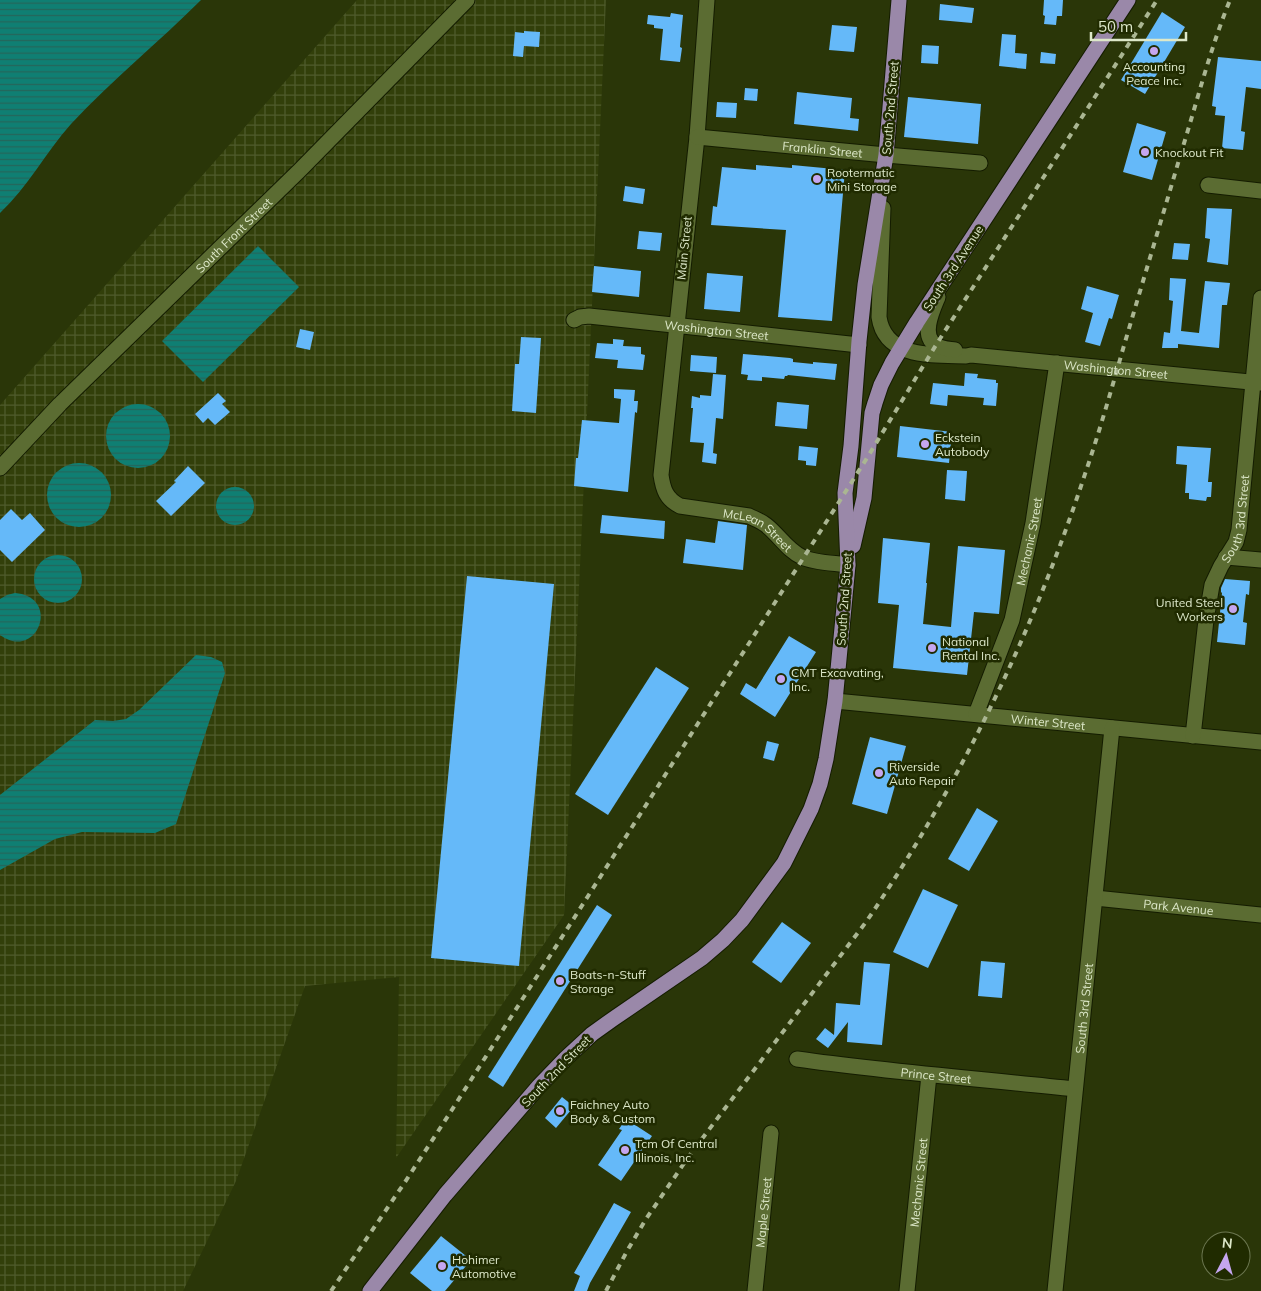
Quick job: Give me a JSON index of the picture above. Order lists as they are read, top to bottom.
{
  "streets": {
    "main road": ["South 2nd Street", "South 3rd Avenue"],
    "street": [
      "Franklin Street",
      "South Front Street",
      "Main Street",
      "Washington Street",
      "South 3rd Street",
      "McLean Street",
      "Mechanic Street",
      "Winter Street",
      "Park Avenue",
      "Prince Street",
      "Maple Street"
    ]
  },
  "crossings": [
    ["South 2nd Street", "Franklin Street"],
    ["South 2nd Street", "South 3rd Avenue"],
    ["South 2nd Street", "Washington Street"],
    ["South 2nd Street", "McLean Street"],
    ["South 2nd Street", "Winter Street"],
    ["Franklin Street", "Main Street"],
    ["Main Street", "Washington Street"],
    ["Main Street", "McLean Street"],
    ["South 3rd Avenue", "Washington Street"],
    ["South 3rd Avenue", "McLean Street"],
    ["Washington Street", "South 3rd Street"],
    ["Washington Street", "Mechanic Street"],
    ["South 3rd Street", "Winter Street"],
    ["South 3rd Street", "Park Avenue"],
    ["South 3rd Street", "Prince Street"],
    ["Mechanic Street", "Winter Street"],
    ["Mechanic Street", "Prince Street"]
  ],
  "places": [
    "Accounting Peace Inc.",
    "Knockout Fit",
    "Rootermatic Mini Storage",
    "Eckstein Autobody",
    "United Steel Workers",
    "National Rental Inc.",
    "CMT Excavating, Inc.",
    "Riverside Auto Repair",
    "Boats-n-Stuff Storage",
    "Faichney Auto Body & Custom",
    "Tcm Of Central Illinois, Inc.",
    "Hohimer Automotive"
  ],
  "scale_bar": "50 m",
  "north": "top"
}
